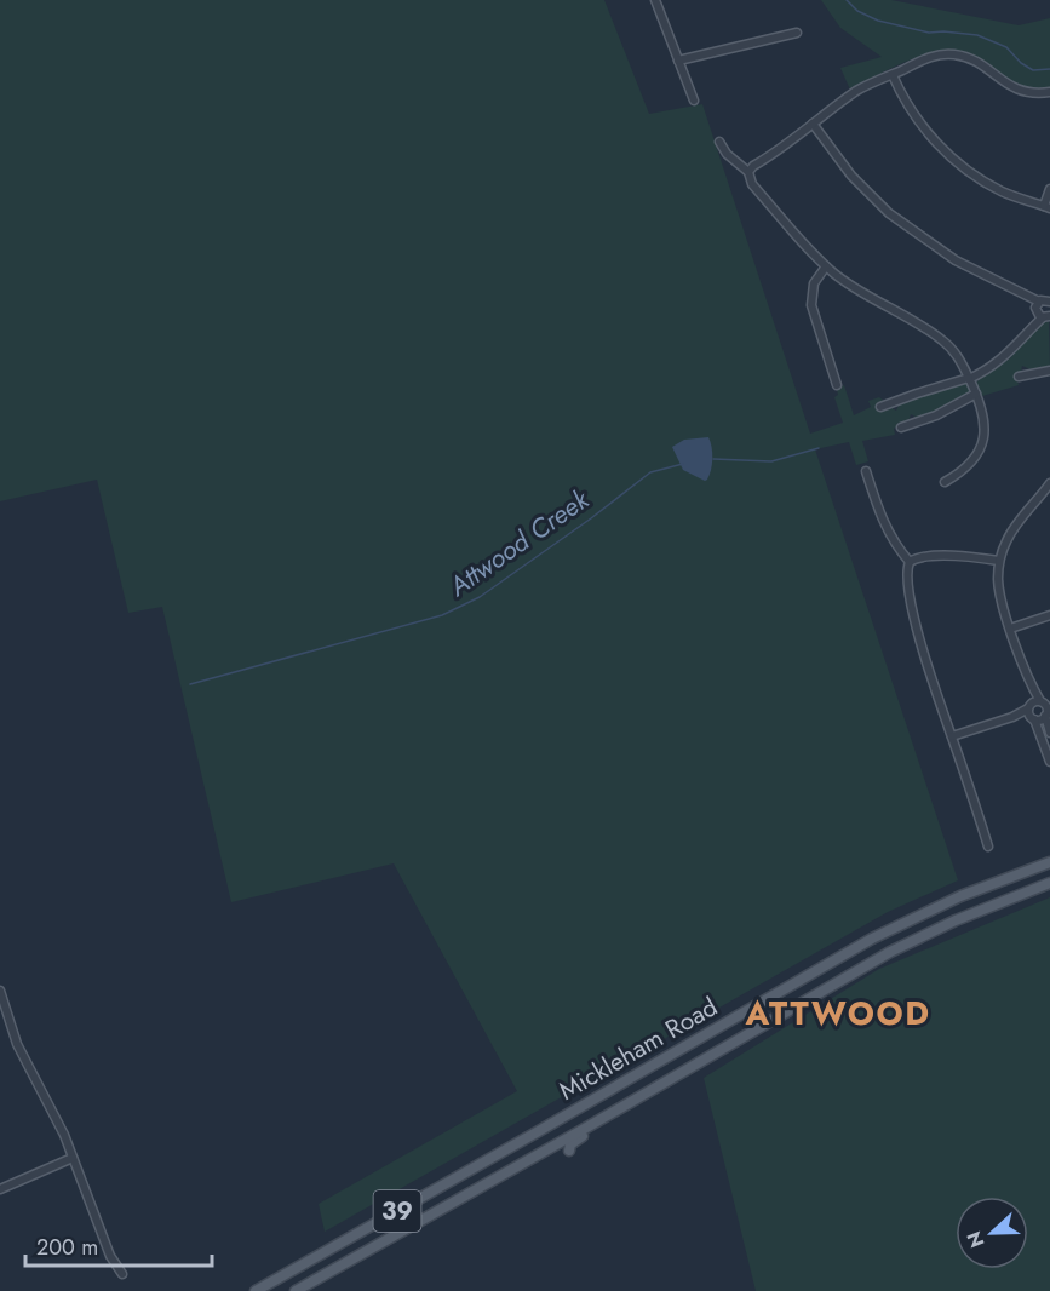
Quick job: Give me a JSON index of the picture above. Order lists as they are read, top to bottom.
{
  "streets": {
    "main road": ["Mickleham Road", "39"]
  },
  "districts": ["ATTWOOD"],
  "water": ["Attwood Creek"],
  "scale_bar": "200 m",
  "north": "left"
}
